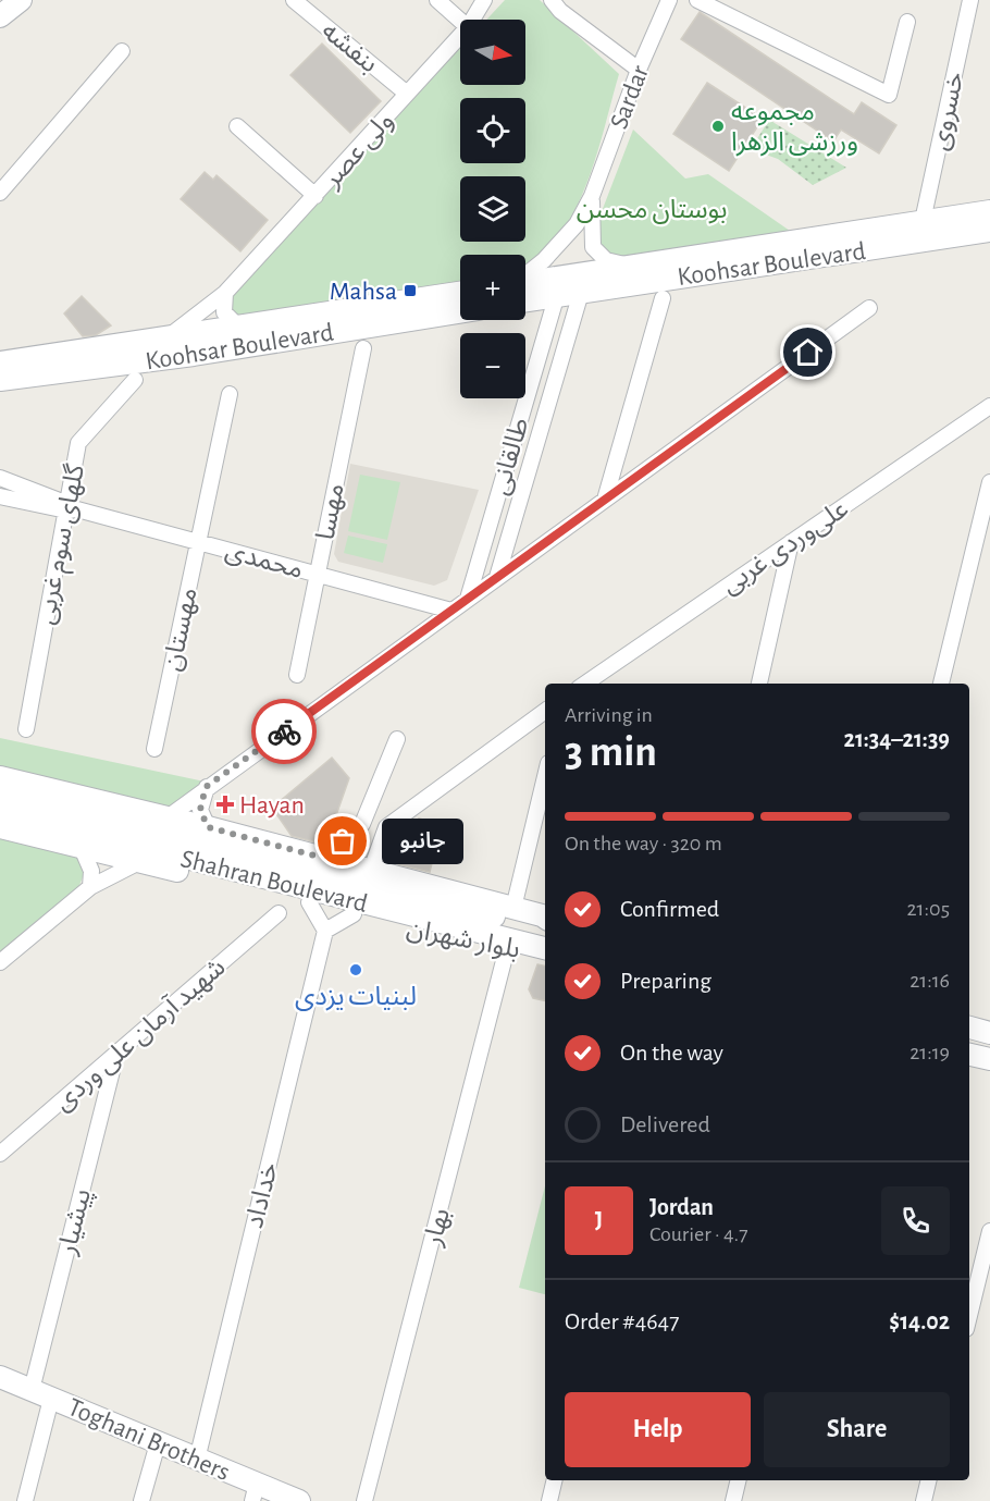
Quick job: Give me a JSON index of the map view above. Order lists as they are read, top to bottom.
{
  "streets": {
    "main road": [
      "Koohsar Boulevard",
      "Shahran Boulevard",
      "بلوار شهران",
      "Toghani Brothers"
    ],
    "street": [
      "بنفشه",
      "Sardar",
      "خسروی",
      "ولی عصر",
      "طالقانی",
      "مهسا",
      "گلهای سوم غربی",
      "علی‌وردی غربی",
      "محمدی",
      "مهستان",
      "شهید آرمان علی وردی",
      "خداداد",
      "پیشیار",
      "بهار"
    ]
  },
  "crossings": [
    ["بنفشه", "ولی عصر"],
    ["Sardar", "Koohsar Boulevard"],
    ["خسروی", "Koohsar Boulevard"],
    ["ولی عصر", "Koohsar Boulevard"],
    ["Koohsar Boulevard", "طالقانی"],
    ["مهسا", "محمدی"],
    ["گلهای سوم غربی", "محمدی"],
    ["محمدی", "مهستان"],
    ["بلوار شهران", "بهار"],
    ["شهید آرمان علی وردی", "پیشیار"],
    ["خداداد", "Toghani Brothers"],
    ["پیشیار", "Toghani Brothers"]
  ],
  "parks": ["بوستان محسن"],
  "places": {
    "other": ["مجموعه ورزشی الزهرا", "جانبو", "لبنیات یزدی"],
    "transit": ["Mahsa"],
    "health": ["Hayan"]
  },
  "north": "right",
  "page": {
    "map_buttons": ["+", "−"],
    "heading": ["3 min", "Arriving in", "21:34–21:39"],
    "panel": [
      "Jordan",
      "Courier · 4.7",
      "Order #4647",
      "$14.02"
    ],
    "bar": "On the way · 320 m",
    "bubble": "جانبو",
    "list": [
      ["Confirmed", "21:05"],
      ["Preparing", "21:16"],
      ["On the way", "21:19"],
      "Delivered"
    ],
    "round": "J",
    "buttons": ["Help", "Share"]
  }
}
